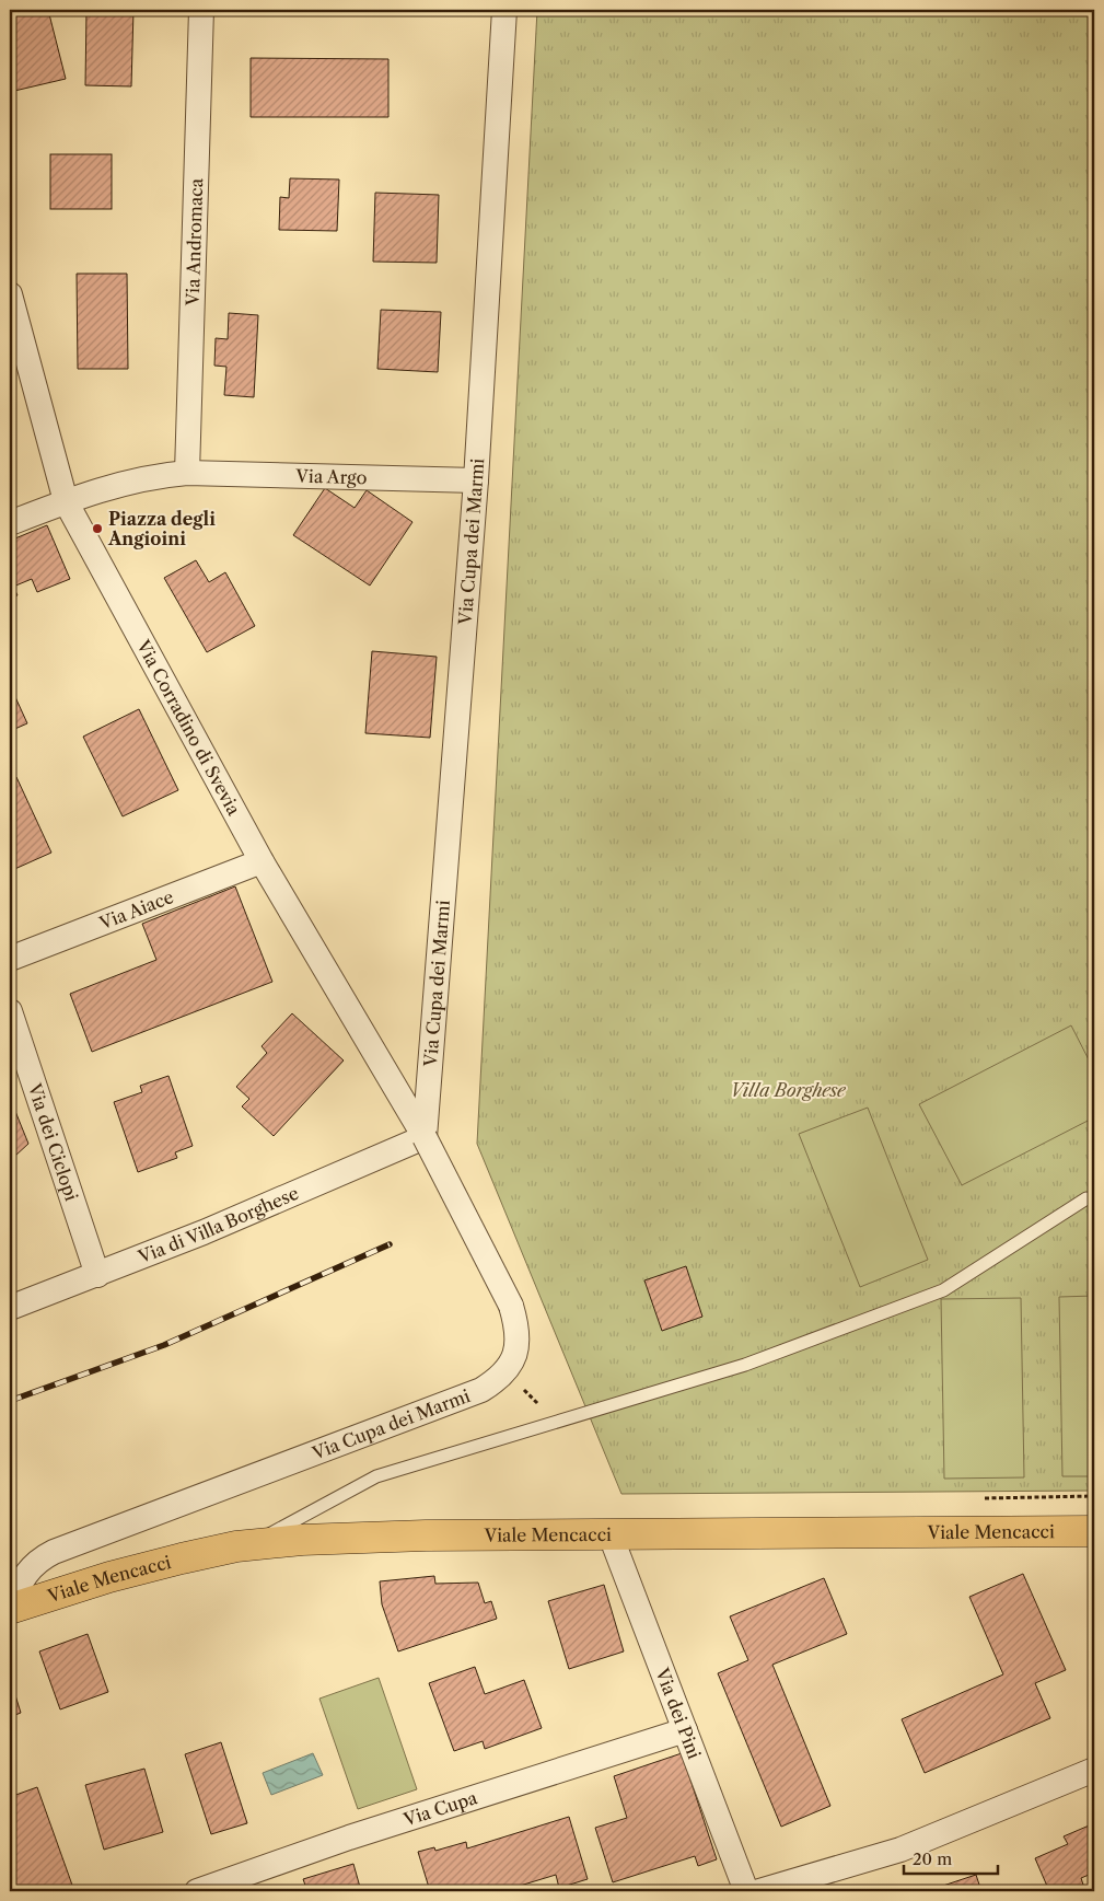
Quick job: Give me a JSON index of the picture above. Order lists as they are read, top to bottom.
{
  "streets": {
    "main road": ["Viale Mencacci"],
    "street": [
      "Via Andromaca",
      "Via Argo",
      "Via Cupa dei Marmi",
      "Via Corradino di Svevia",
      "Via Aiace",
      "Via dei Ciclopi",
      "Via di Villa Borghese",
      "Via dei Pini",
      "Via Cupa"
    ]
  },
  "crossings": [
    ["Via Andromaca", "Via Argo"],
    ["Via Argo", "Via Cupa dei Marmi"],
    ["Via Cupa dei Marmi", "Via Corradino di Svevia"],
    ["Via Cupa dei Marmi", "Via di Villa Borghese"],
    ["Via Cupa dei Marmi", "Viale Mencacci"],
    ["Via Corradino di Svevia", "Via Aiace"],
    ["Via Corradino di Svevia", "Via di Villa Borghese"],
    ["Via dei Ciclopi", "Via di Villa Borghese"],
    ["Viale Mencacci", "Via dei Pini"],
    ["Via dei Pini", "Via Cupa"]
  ],
  "parks": ["Villa Borghese"],
  "places": ["Piazza degli Angioini"],
  "scale_bar": "20 m"
}
